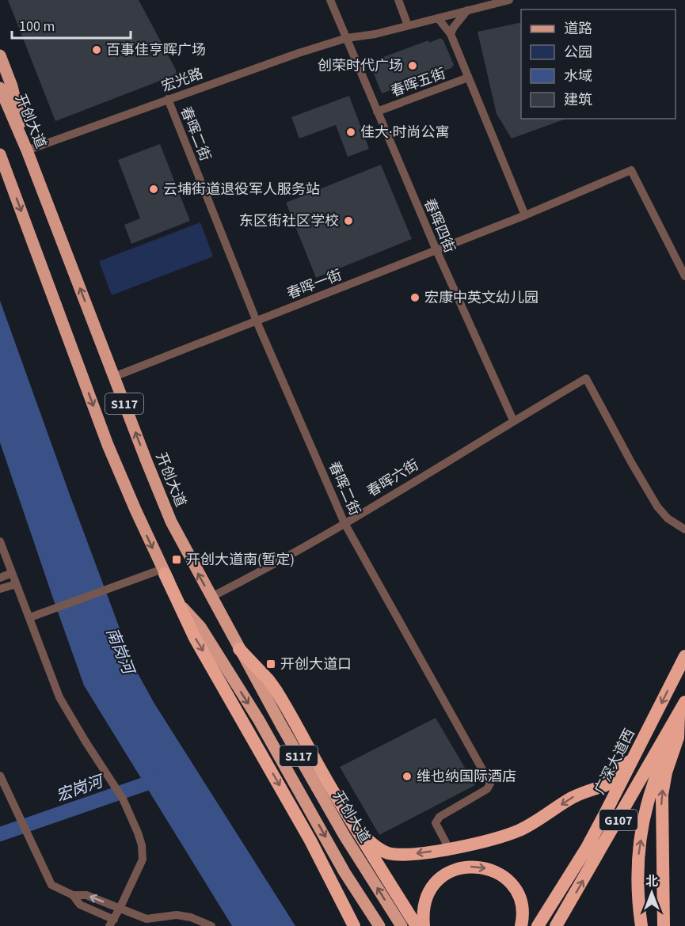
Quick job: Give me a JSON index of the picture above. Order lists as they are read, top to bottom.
{
  "streets": {
    "highway": ["广深大道西", "G107"],
    "main road": ["开创大道", "S117"],
    "street": [
      "宏光路",
      "春晖五街",
      "春晖二街",
      "春晖四街",
      "春晖一街",
      "春晖六街"
    ]
  },
  "crossings": [
    ["宏光路", "开创大道"],
    ["宏光路", "春晖二街"],
    ["宏光路", "春晖四街"],
    ["春晖五街", "春晖四街"],
    ["开创大道", "春晖一街"],
    ["开创大道", "春晖六街"],
    ["春晖二街", "春晖一街"],
    ["春晖二街", "春晖六街"],
    ["春晖四街", "春晖一街"],
    ["春晖四街", "春晖六街"]
  ],
  "water": ["南岗河", "宏岗河"],
  "places": {
    "other": [
      "百事佳亨晖广场",
      "创荣时代广场",
      "佳大·时尚公寓",
      "云埔街道退役军人服务站",
      "东区街社区学校",
      "宏康中英文幼儿园",
      "维也纳国际酒店"
    ],
    "transit": ["开创大道南(暂定)", "开创大道口"]
  },
  "legend": [
    "道路",
    "公园",
    "水域",
    "建筑"
  ],
  "scale_bar": "100 m",
  "north": "top"
}
